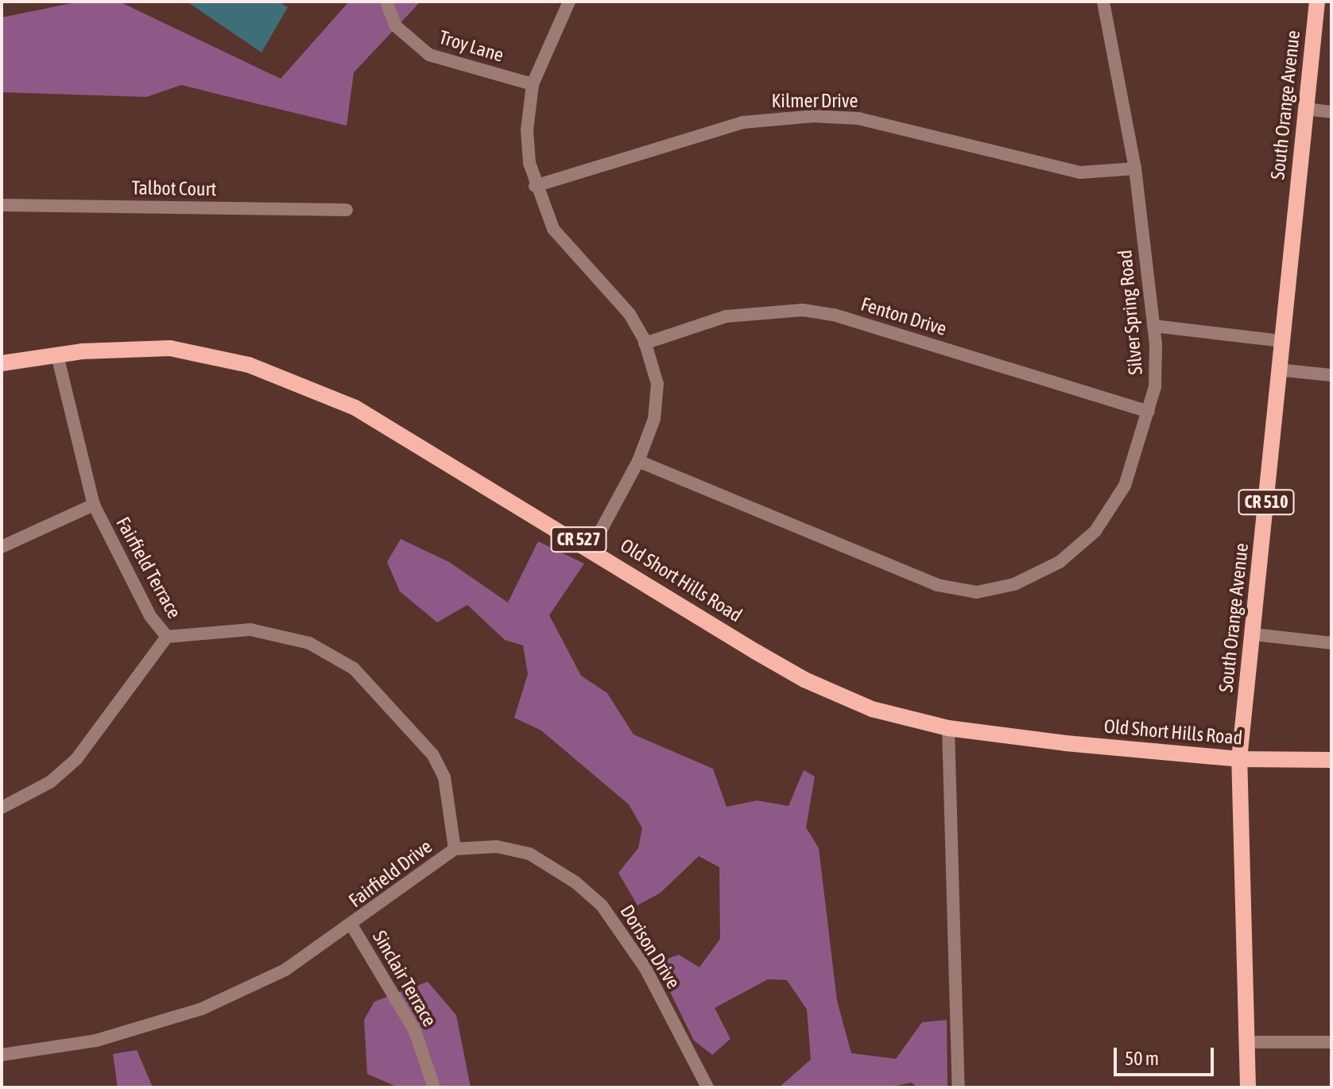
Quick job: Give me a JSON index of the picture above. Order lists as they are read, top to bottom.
{
  "streets": {
    "main road": [
      "South Orange Avenue",
      "CR 510",
      "CR 527",
      "Old Short Hills Road"
    ],
    "street": [
      "Troy Lane",
      "Kilmer Drive",
      "Talbot Court",
      "Silver Spring Road",
      "Fenton Drive",
      "Fairfield Terrace",
      "Fairfield Drive",
      "Dorison Drive",
      "Sinclair Terrace"
    ]
  },
  "crossings": [
    ["Kilmer Drive", "Silver Spring Road"],
    ["South Orange Avenue", "Old Short Hills Road"],
    ["Silver Spring Road", "Fenton Drive"],
    ["Fairfield Terrace", "Old Short Hills Road"],
    ["Fairfield Terrace", "Fairfield Drive"],
    ["Fairfield Drive", "Dorison Drive"],
    ["Fairfield Drive", "Sinclair Terrace"]
  ],
  "scale_bar": "50 m"
}
